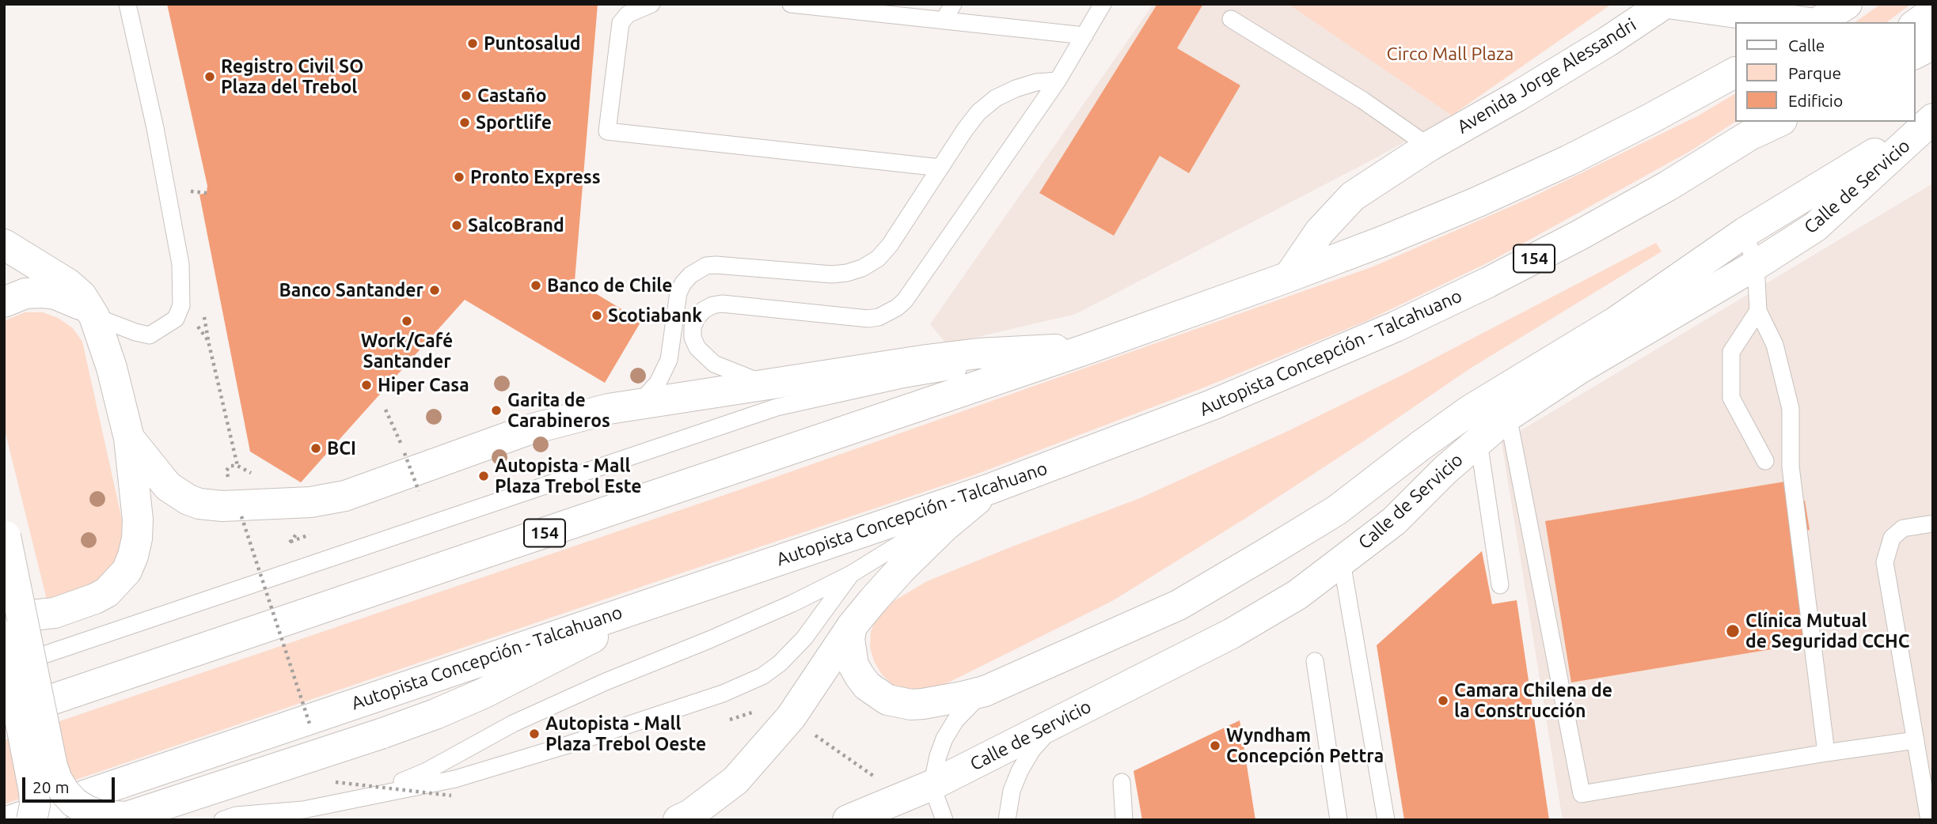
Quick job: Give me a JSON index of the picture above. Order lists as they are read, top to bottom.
{
  "streets": {
    "main road": [
      "Avenida Jorge Alessandri",
      "Calle de Servicio",
      "154",
      "Autopista Concepción - Talcahuano"
    ]
  },
  "crossings": [
    ["Avenida Jorge Alessandri", "154"]
  ],
  "parks": ["Circo Mall Plaza"],
  "places": [
    "Puntosalud",
    "Registro Civil SO Plaza del Trebol",
    "Castaño",
    "Sportlife",
    "Pronto Express",
    "SalcoBrand",
    "Banco de Chile",
    "Banco Santander",
    "Scotiabank",
    "Work/Café Santander",
    "Hiper Casa",
    "Garita de Carabineros",
    "BCI",
    "Autopista - Mall Plaza Trebol Este",
    "Clínica Mutual de Seguridad CCHC",
    "Camara Chilena de la Construcción",
    "Autopista - Mall Plaza Trebol Oeste",
    "Wyndham Concepción Pettra"
  ],
  "legend": ["Calle", "Parque", "Edificio"],
  "scale_bar": "20 m"
}
